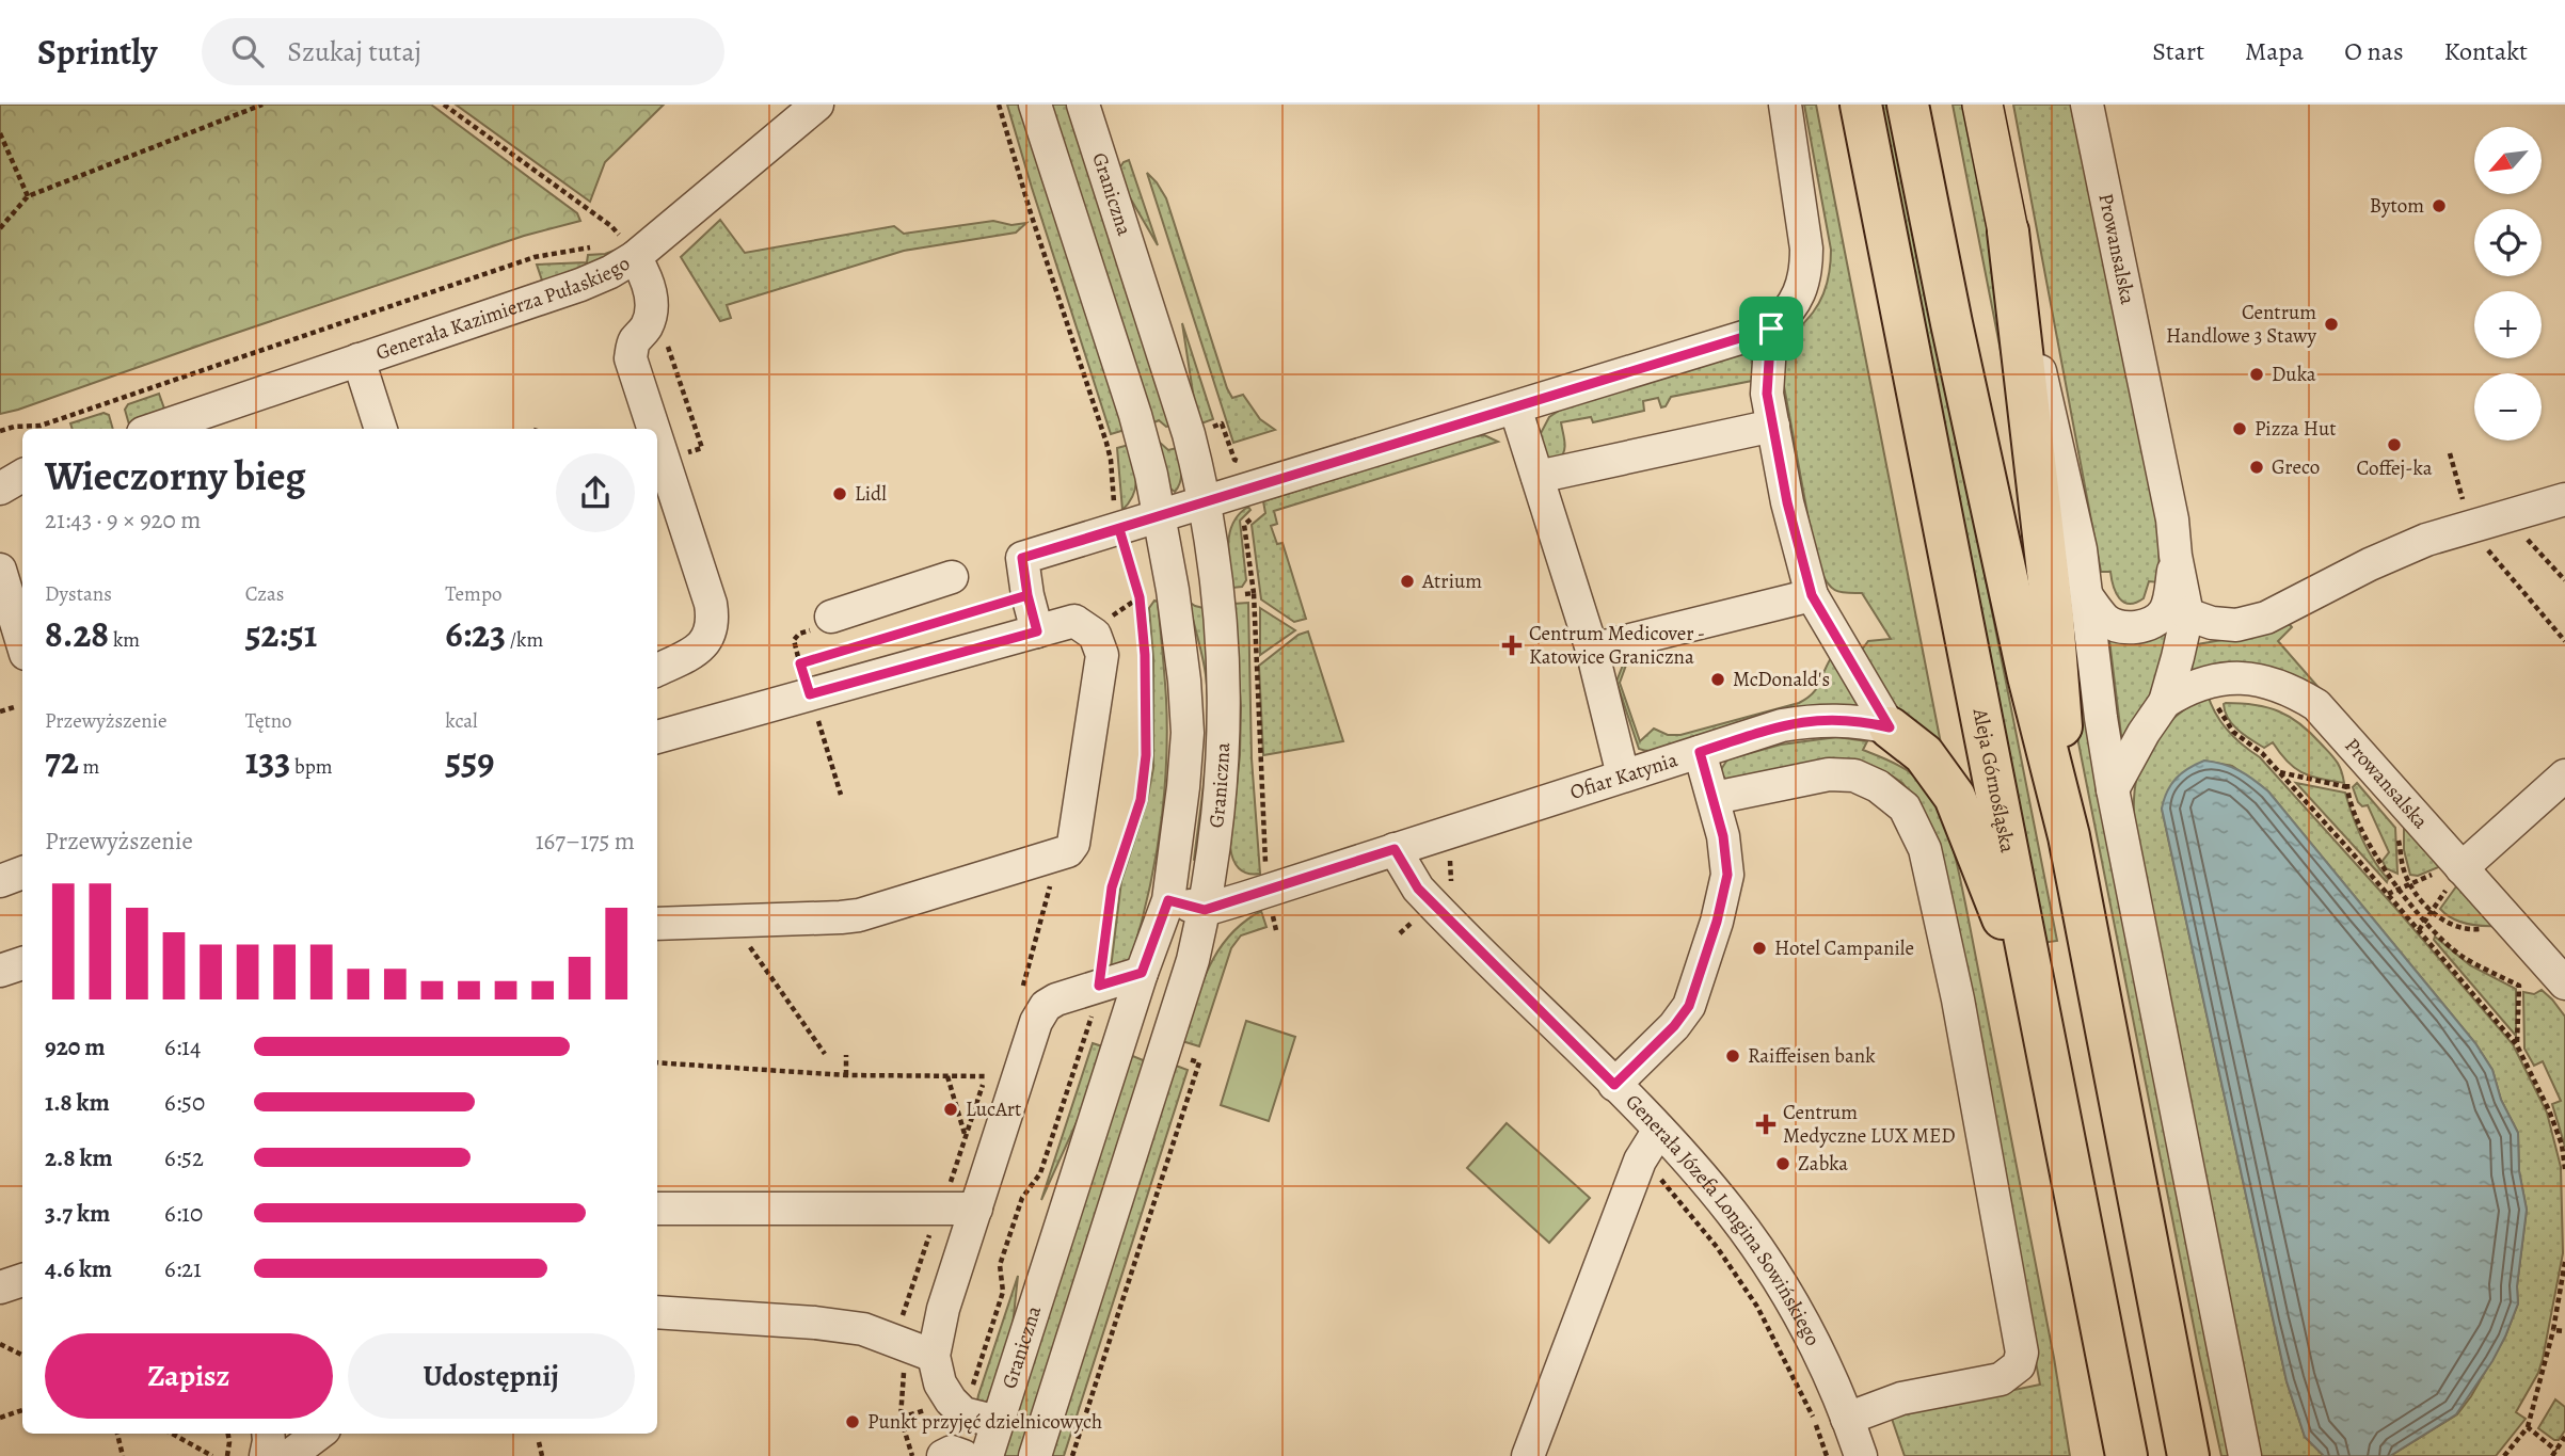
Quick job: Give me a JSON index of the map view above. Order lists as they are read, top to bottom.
{
  "streets": {
    "highway": ["Aleja Górnośląska"],
    "street": [
      "Graniczna",
      "Prowansalska",
      "Generała Kazimierza Pułaskiego",
      "Ofiar Katynia",
      "Generała Józefa Longina Sowińskiego"
    ]
  },
  "crossings": [
    ["Graniczna", "Ofiar Katynia"],
    ["Ofiar Katynia", "Generała Józefa Longina Sowińskiego"]
  ],
  "places": {
    "other": [
      "Bytom",
      "Centrum Handlowe 3 Stawy",
      "Duka",
      "Pizza Hut",
      "Coffej-ka",
      "Greco",
      "Lidl",
      "Atrium",
      "McDonald's",
      "Hotel Campanile",
      "Raiffeisen bank",
      "LucArt",
      "Zabka",
      "Punkt przyjęć dzielnicowych"
    ],
    "health": ["Centrum Medicover - Katowice Graniczna", "Centrum Medyczne LUX MED"]
  },
  "north": "bottom left",
  "page": {
    "header": "Sprintly",
    "search": "Szukaj tutaj",
    "nav": [
      "Start",
      "Mapa",
      "O nas",
      "Kontakt"
    ],
    "map_buttons": ["+", "−"],
    "heading": ["Wieczorny bieg", "21:43 · 9 × 920 m"],
    "stats": [
      ["Dystans", "8.28 km"],
      ["Czas", "52:51"],
      ["Tempo", "6:23 /km"],
      ["Przewyższenie", "72 m"],
      ["Tętno", "133 bpm"],
      ["kcal", "559"]
    ],
    "chart": ["Przewyższenie", "167–175 m"],
    "list": [
      {
        "name": "920 m",
        "note": "6:14"
      },
      {
        "name": "1.8 km",
        "note": "6:50"
      },
      {
        "name": "2.8 km",
        "note": "6:52"
      },
      {
        "name": "3.7 km",
        "note": "6:10"
      },
      {
        "name": "4.6 km",
        "note": "6:21"
      }
    ],
    "buttons": ["Zapisz", "Udostępnij"]
  }
}
